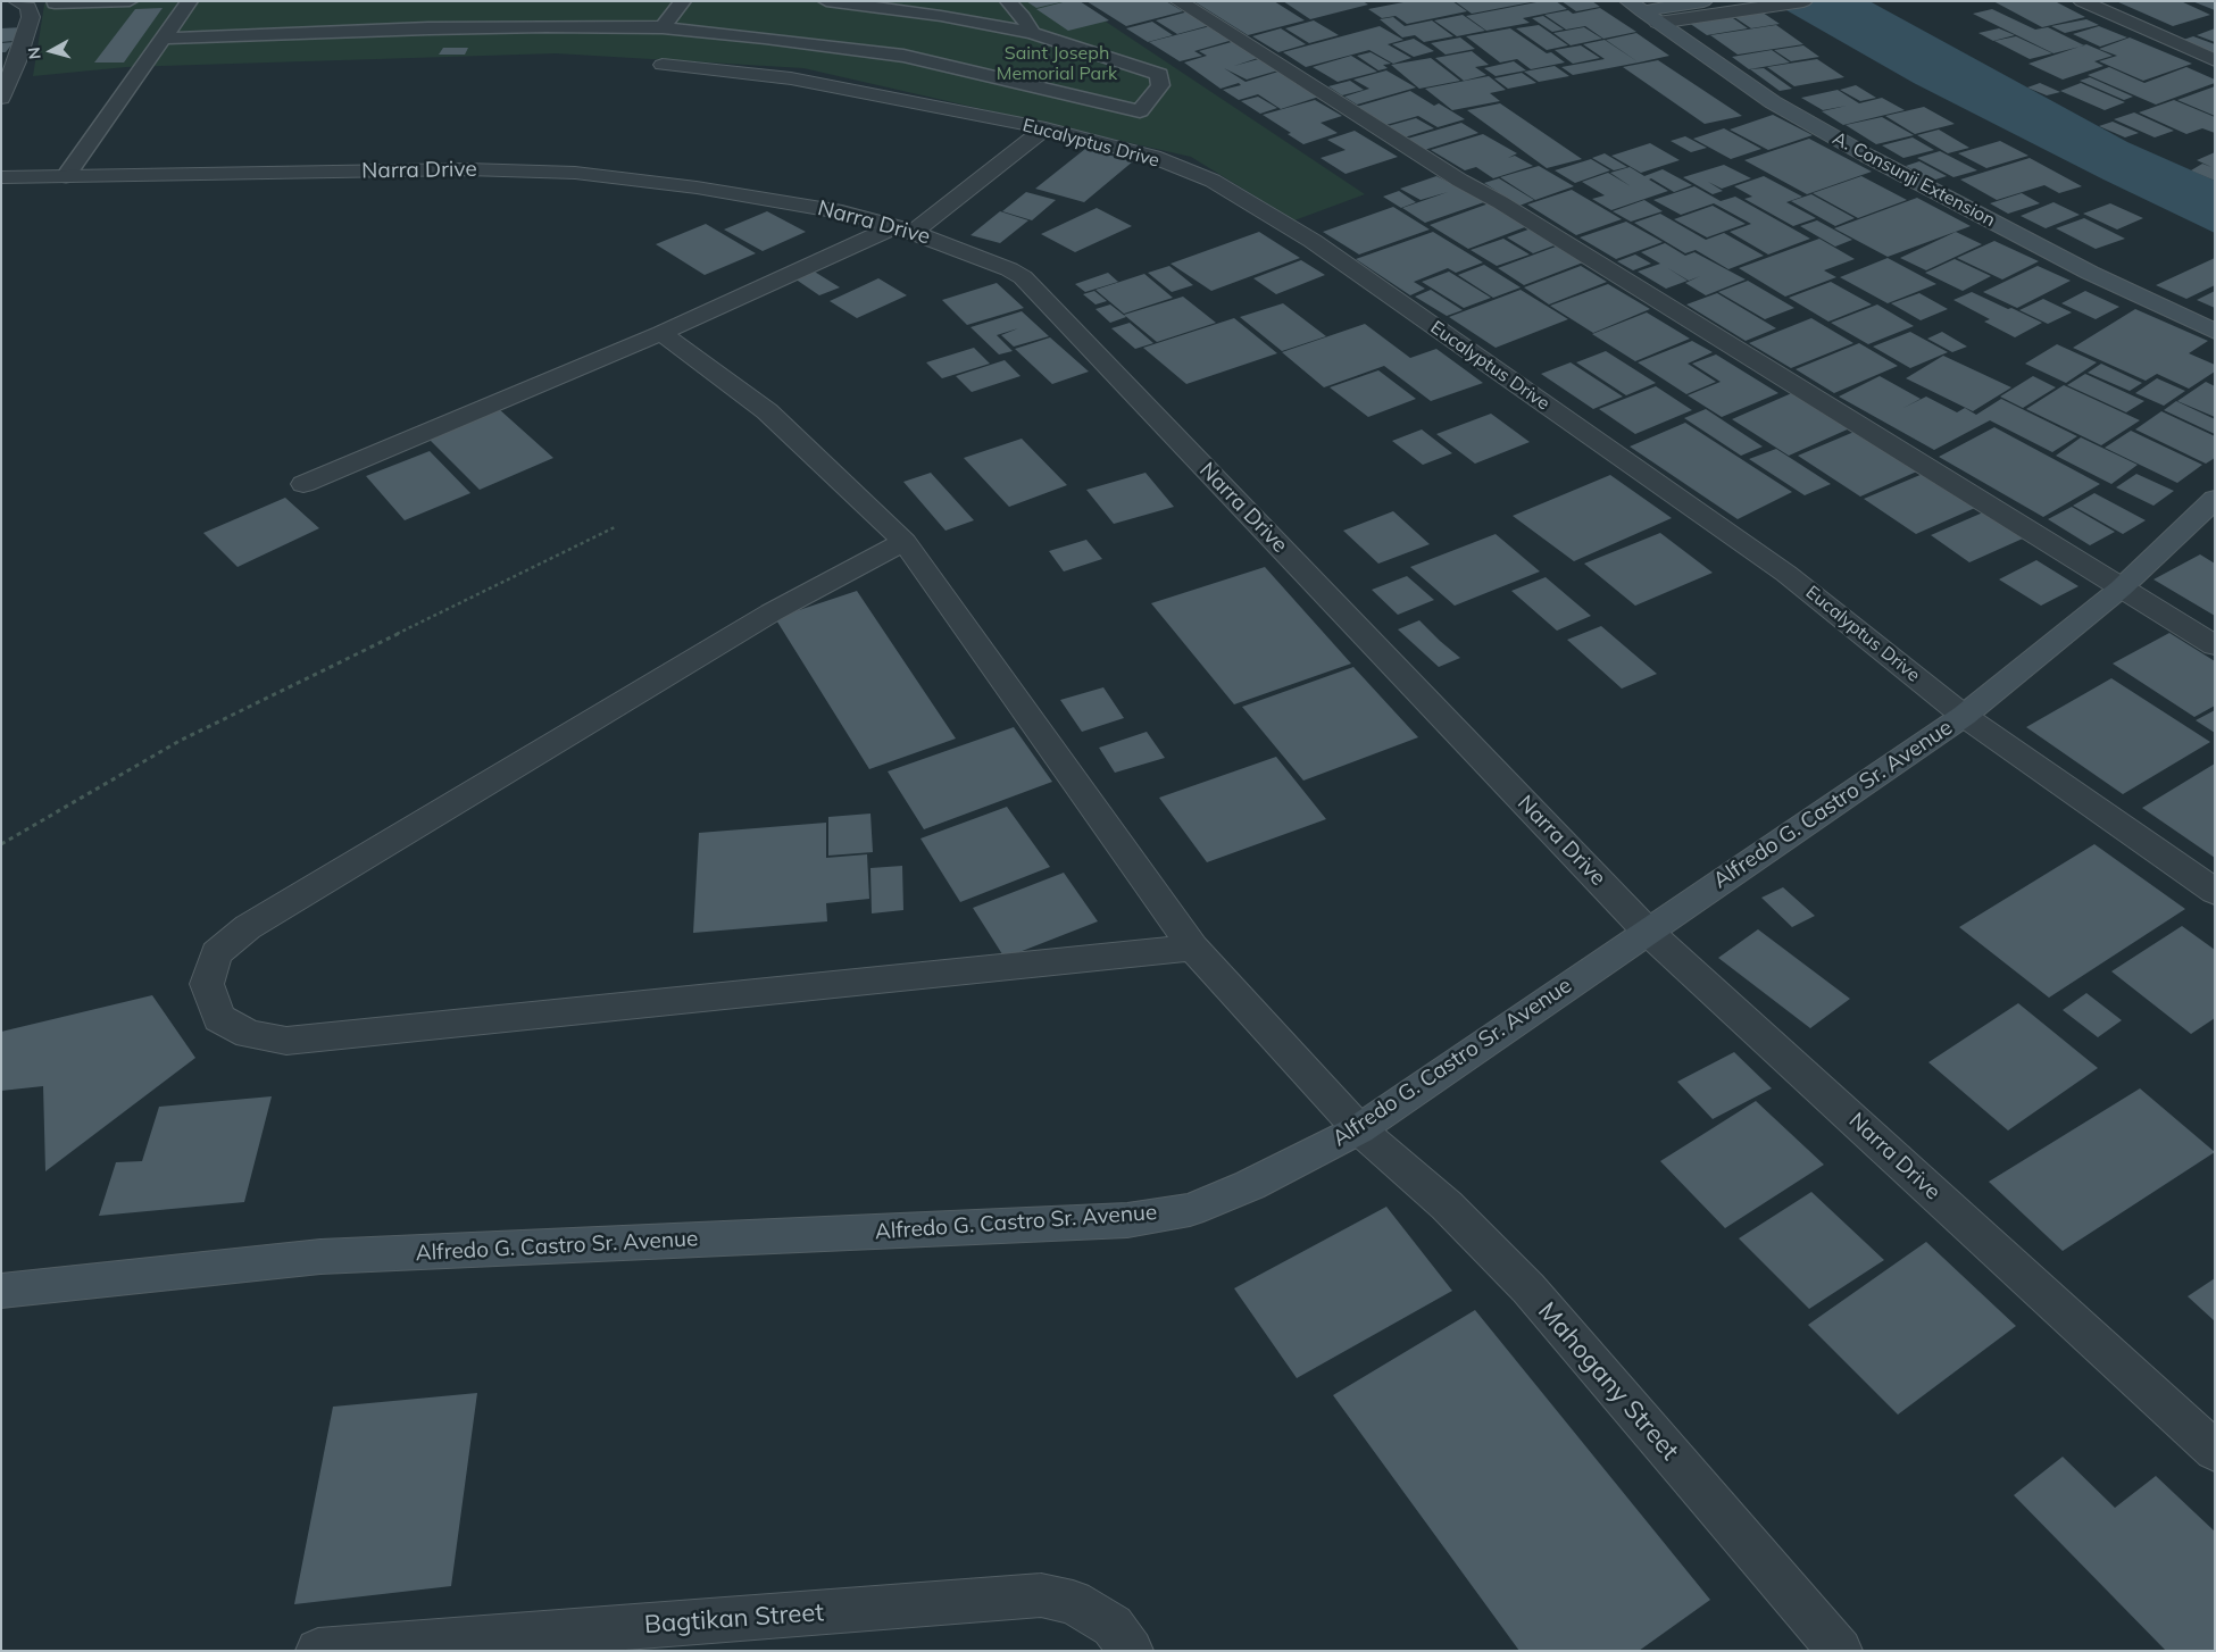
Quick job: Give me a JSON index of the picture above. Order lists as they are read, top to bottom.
{
  "streets": {
    "street": [
      "Eucalyptus Drive",
      "Narra Drive",
      "A. Consunji Extension",
      "Alfredo G. Castro Sr. Avenue",
      "Mahogany Street",
      "Bagtikan Street"
    ]
  },
  "crossings": [
    ["Eucalyptus Drive", "Alfredo G. Castro Sr. Avenue"],
    ["Narra Drive", "Alfredo G. Castro Sr. Avenue"],
    ["Alfredo G. Castro Sr. Avenue", "Mahogany Street"]
  ],
  "parks": ["Saint Joseph Memorial Park"],
  "north": "left"
}
